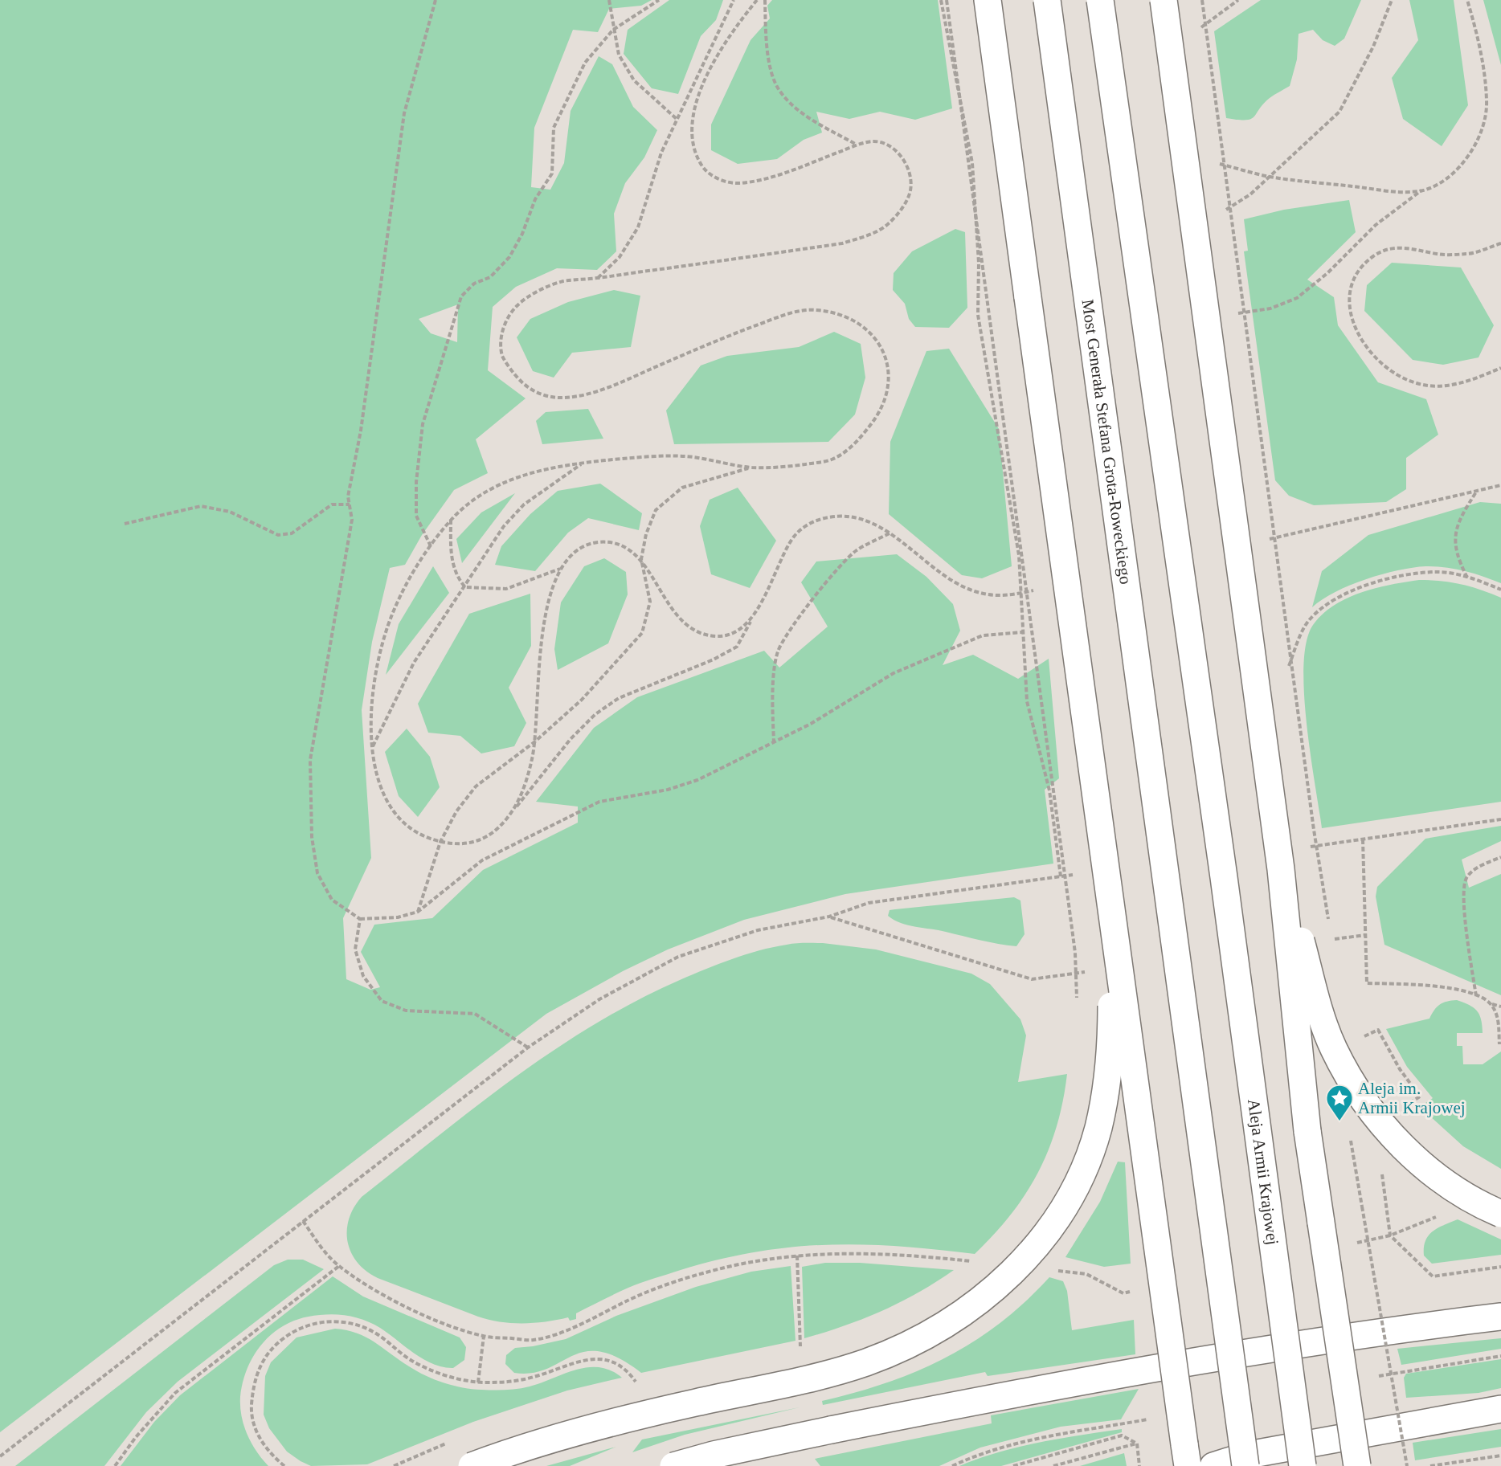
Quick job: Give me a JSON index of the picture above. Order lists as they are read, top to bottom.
{
  "streets": {
    "highway": ["Most Generała Stefana Grota-Roweckiego", "Aleja Armii Krajowej"]
  },
  "places": {
    "place": ["Aleja im. Armii Krajowej"]
  }
}
